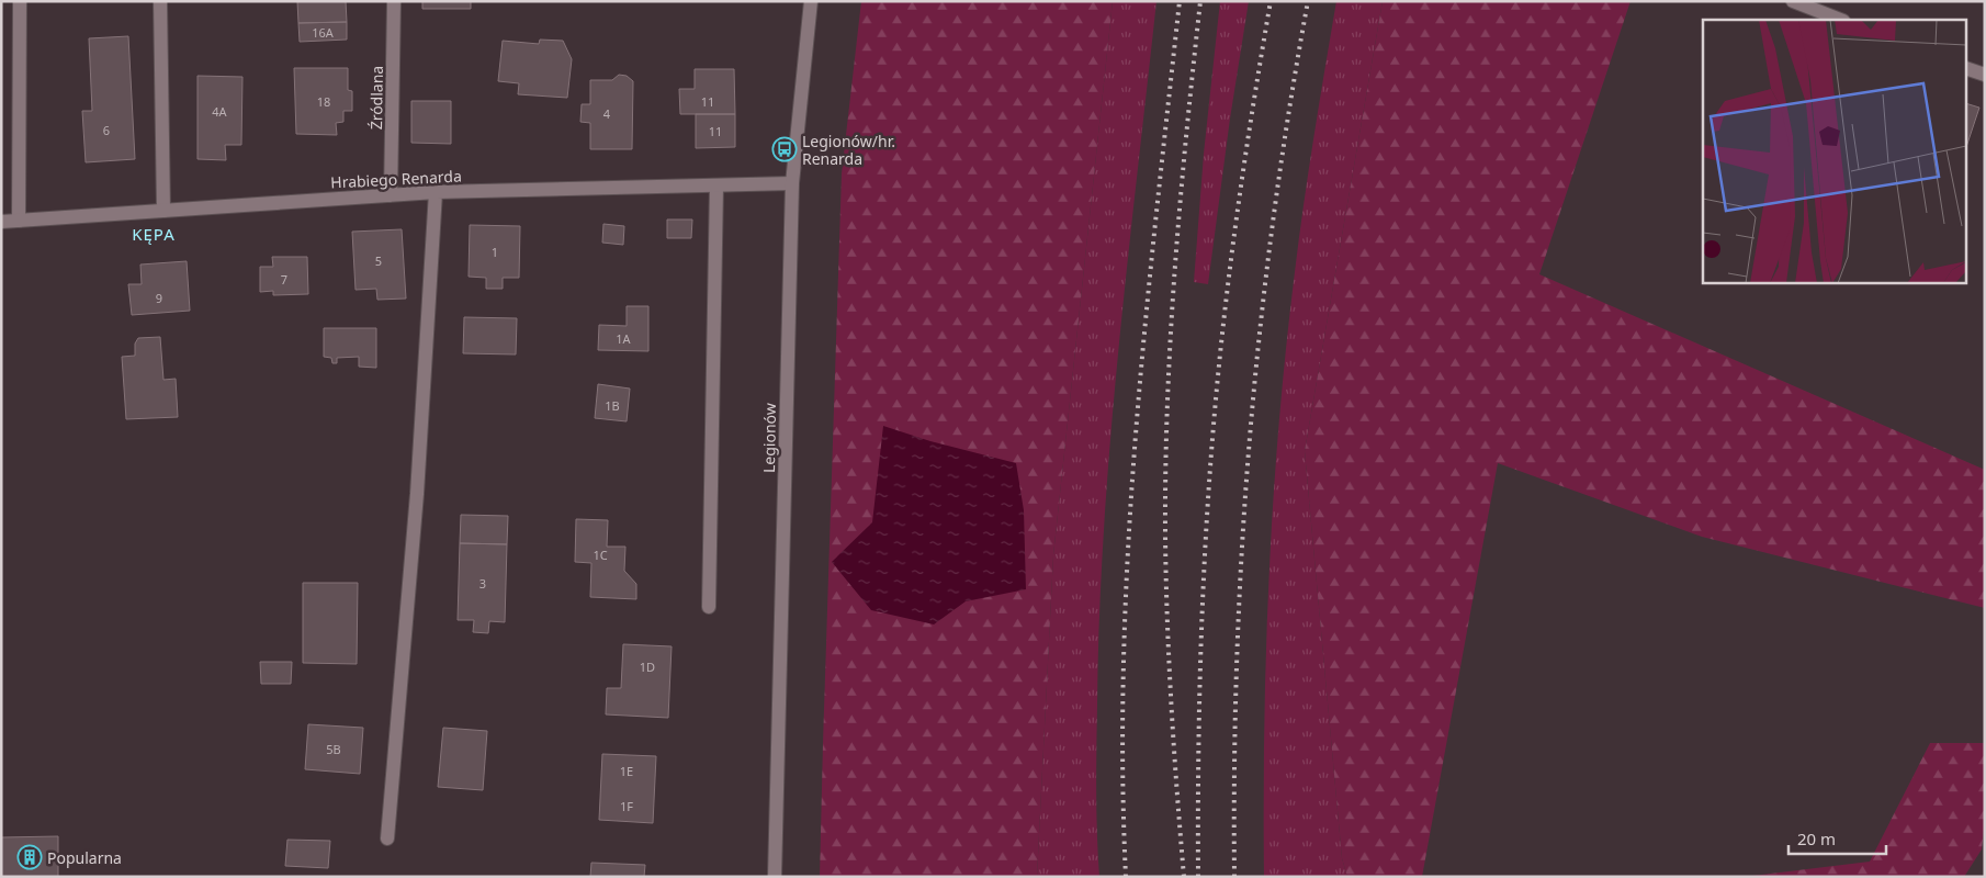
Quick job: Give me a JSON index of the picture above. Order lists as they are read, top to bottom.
{
  "streets": {
    "street": ["Źródlana", "Hrabiego Renarda", "Legionów"]
  },
  "crossings": [
    ["Źródlana", "Hrabiego Renarda"],
    ["Hrabiego Renarda", "Legionów"]
  ],
  "districts": ["KĘPA"],
  "places": {
    "bus stop": ["Legionów/hr. Renarda"],
    "building": ["Popularna"]
  },
  "house_numbers": [
    "16A",
    "18",
    "11",
    "4A",
    "4",
    "6",
    "11",
    "1",
    "5",
    "7",
    "9",
    "1A",
    "1B",
    "1C",
    "3",
    "1D",
    "5B",
    "1E",
    "1F"
  ],
  "scale_bar": "20 m"
}
